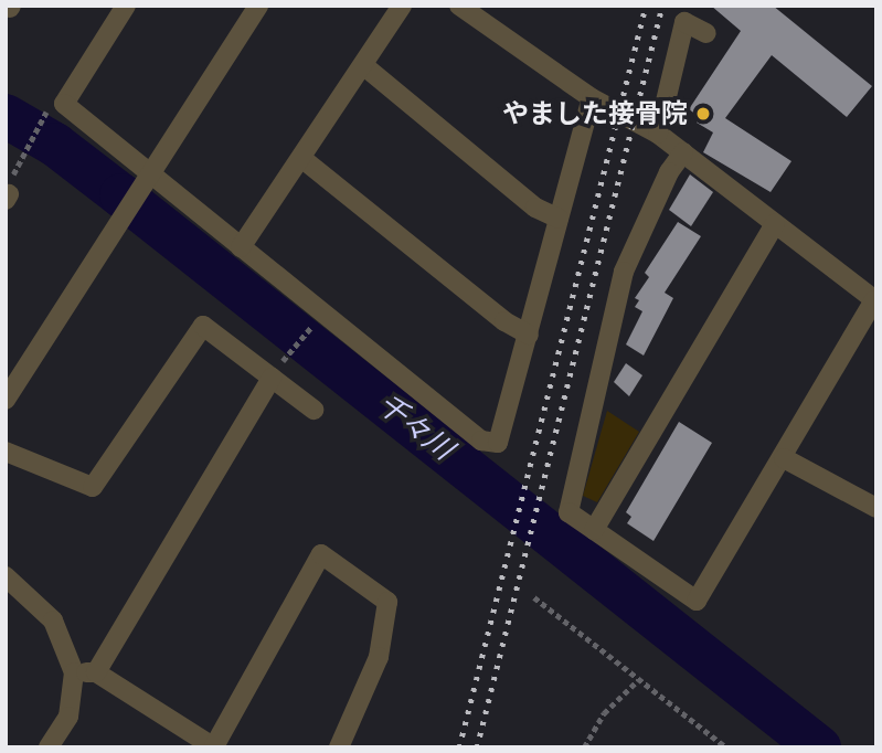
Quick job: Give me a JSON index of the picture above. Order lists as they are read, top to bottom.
{
  "water": ["千々川"],
  "places": ["やました接骨院"]
}
